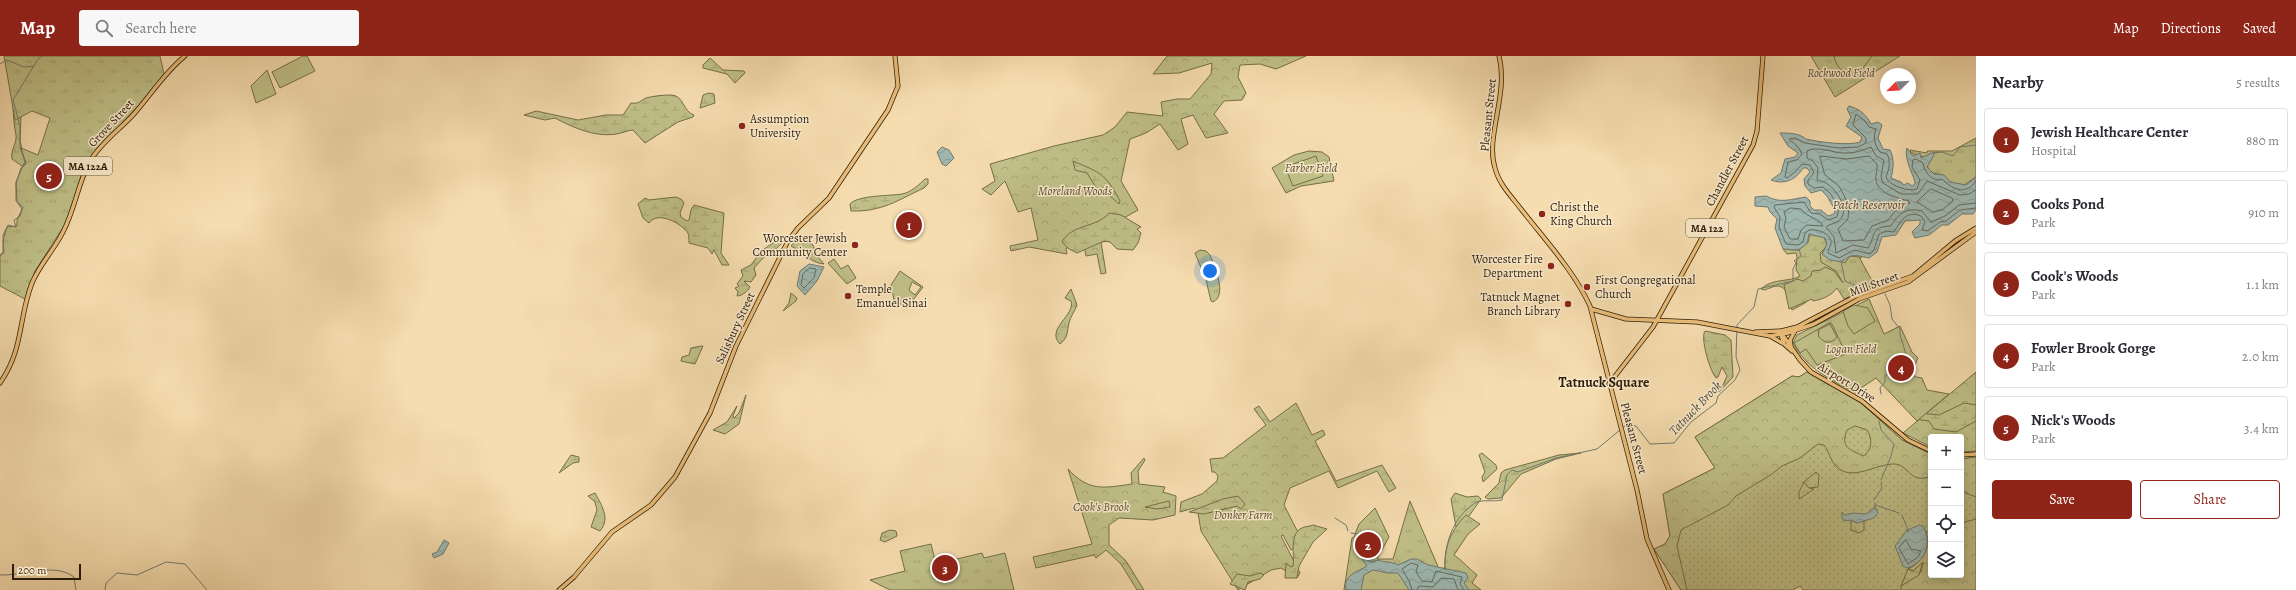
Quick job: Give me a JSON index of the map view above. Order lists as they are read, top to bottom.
{
  "streets": {
    "main road": [
      "Pleasant Street",
      "Grove Street",
      "MA 122A",
      "Chandler Street",
      "MA 122",
      "Mill Street",
      "Salisbury Street",
      "Airport Drive"
    ]
  },
  "crossings": [
    ["Pleasant Street", "Chandler Street"],
    ["Pleasant Street", "Mill Street"],
    ["Chandler Street", "Mill Street"],
    ["Mill Street", "Airport Drive"]
  ],
  "districts": ["Tatnuck Square"],
  "water": ["Patch Reservoir", "Tatnuck Brook"],
  "parks": [
    "Rockwood Field",
    "Farber Field",
    "Moreland Woods",
    "Logan Field",
    "Cook's Brook",
    "Donker Farm"
  ],
  "places": [
    "Assumption University",
    "Christ the King Church",
    "Worcester Jewish Community Center",
    "Worcester Fire Department",
    "First Congregational Church",
    "Temple Emanuel Sinai",
    "Tatnuck Magnet Branch Library"
  ],
  "scale_bar": "200 m",
  "north": "bottom left",
  "page": {
    "header": "Map",
    "search": "Search here",
    "nav": ["Map", "Directions", "Saved"],
    "heading": ["Nearby", "5 results"],
    "list": [
      {
        "mark": "1",
        "name": "Jewish Healthcare Center",
        "note": "Hospital",
        "value": "880 m"
      },
      {
        "mark": "2",
        "name": "Cooks Pond",
        "note": "Park",
        "value": "910 m"
      },
      {
        "mark": "3",
        "name": "Cook's Woods",
        "note": "Park",
        "value": "1.1 km"
      },
      {
        "mark": "4",
        "name": "Fowler Brook Gorge",
        "note": "Park",
        "value": "2.0 km"
      },
      {
        "mark": "5",
        "name": "Nick's Woods",
        "note": "Park",
        "value": "3.4 km"
      }
    ],
    "pins": [
      "5",
      "1",
      "4",
      "2",
      "3"
    ],
    "map_buttons": ["+", "−"],
    "buttons": ["Save", "Share"],
    "scale": "200 m"
  }
}
